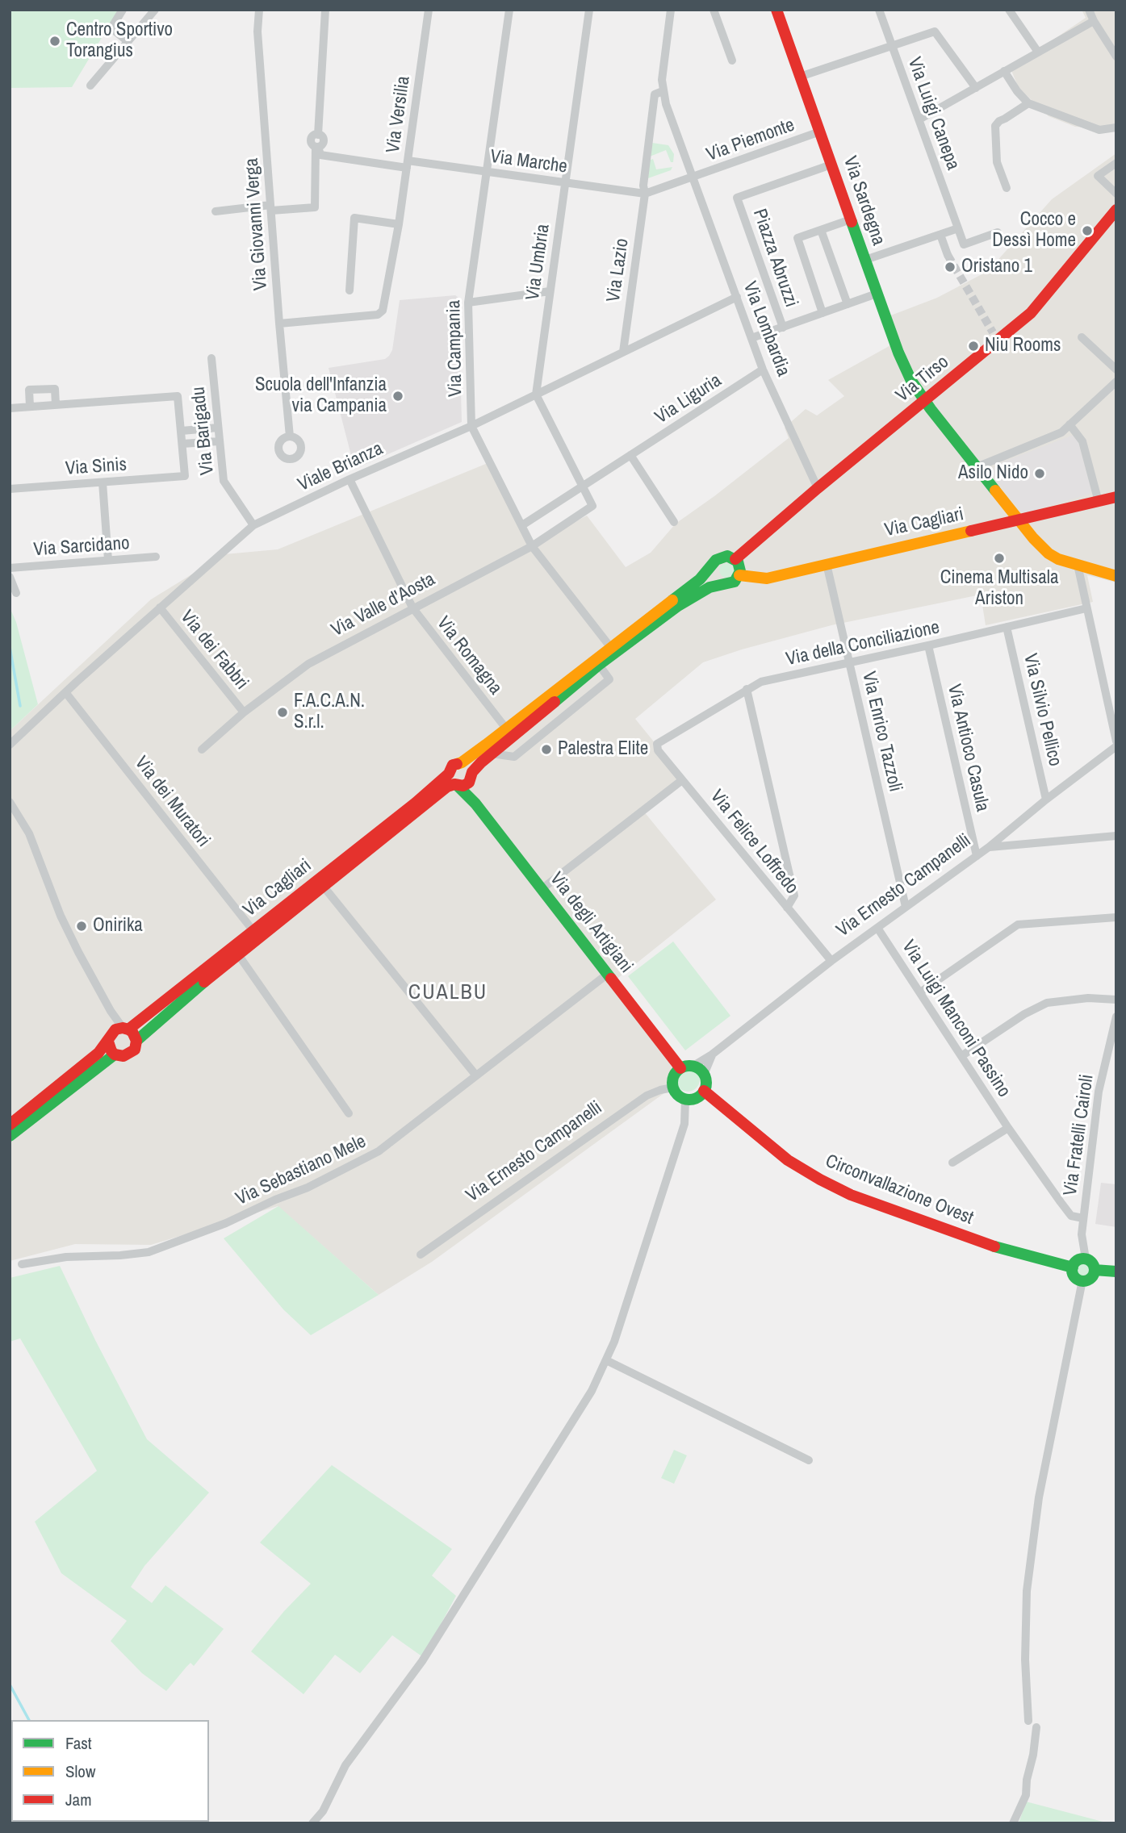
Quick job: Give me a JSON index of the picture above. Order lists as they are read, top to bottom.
{
  "streets": {
    "main road": [
      "Via Sardegna",
      "Via Tirso",
      "Via Cagliari",
      "Via Ernesto Campanelli",
      "Via degli Artigiani",
      "Circonvallazione Ovest"
    ],
    "street": [
      "Via Luigi Canepa",
      "Via Versilia",
      "Via Piemonte",
      "Via Marche",
      "Via Giovanni Verga",
      "Piazza Abruzzi",
      "Via Umbria",
      "Via Lazio",
      "Via Lombardia",
      "Via Campania",
      "Via Liguria",
      "Via Barigadu",
      "Via Sinis",
      "Viale Brianza",
      "Via Sarcidano",
      "Via Valle d'Aosta",
      "Via della Conciliazione",
      "Via dei Fabbri",
      "Via Romagna",
      "Via Silvio Pellico",
      "Via Enrico Tazzoli",
      "Via Antioco Casula",
      "Via dei Muratori",
      "Via Felice Loffredo",
      "Via Luigi Manconi Passino",
      "Via Fratelli Cairoli",
      "Via Sebastiano Mele"
    ]
  },
  "crossings": [
    ["Via Versilia", "Via Marche"],
    ["Via Versilia", "Via Giovanni Verga"],
    ["Via Piemonte", "Via Marche"],
    ["Via Piemonte", "Via Sardegna"],
    ["Via Piemonte", "Via Lazio"],
    ["Via Piemonte", "Via Lombardia"],
    ["Via Marche", "Via Umbria"],
    ["Via Marche", "Via Lazio"],
    ["Via Marche", "Via Campania"],
    ["Via Sardegna", "Piazza Abruzzi"],
    ["Via Sardegna", "Via Tirso"],
    ["Via Sardegna", "Via Cagliari"],
    ["Via Umbria", "Viale Brianza"],
    ["Via Lazio", "Via Lombardia"],
    ["Via Lazio", "Viale Brianza"],
    ["Via Lombardia", "Via Tirso"],
    ["Via Lombardia", "Via Liguria"],
    ["Via Lombardia", "Viale Brianza"],
    ["Via Campania", "Via Liguria"],
    ["Via Campania", "Viale Brianza"],
    ["Via Campania", "Via Cagliari"],
    ["Via Campania", "Via Valle d'Aosta"],
    ["Via Tirso", "Via Cagliari"],
    ["Via Liguria", "Via Valle d'Aosta"],
    ["Via Barigadu", "Viale Brianza"],
    ["Viale Brianza", "Via dei Fabbri"],
    ["Viale Brianza", "Via Romagna"],
    ["Viale Brianza", "Via dei Muratori"],
    ["Via Cagliari", "Via Romagna"],
    ["Via Cagliari", "Via Enrico Tazzoli"],
    ["Via Cagliari", "Via dei Muratori"],
    ["Via Cagliari", "Via degli Artigiani"],
    ["Via Valle d'Aosta", "Via dei Fabbri"],
    ["Via Valle d'Aosta", "Via Romagna"],
    ["Via della Conciliazione", "Via Silvio Pellico"],
    ["Via della Conciliazione", "Via Enrico Tazzoli"],
    ["Via della Conciliazione", "Via Antioco Casula"],
    ["Via della Conciliazione", "Via Felice Loffredo"],
    ["Via Silvio Pellico", "Via Ernesto Campanelli"],
    ["Via Enrico Tazzoli", "Via Ernesto Campanelli"],
    ["Via Antioco Casula", "Via Ernesto Campanelli"],
    ["Via Felice Loffredo", "Via Ernesto Campanelli"],
    ["Via Ernesto Campanelli", "Via degli Artigiani"],
    ["Via Ernesto Campanelli", "Via Luigi Manconi Passino"],
    ["Via Ernesto Campanelli", "Circonvallazione Ovest"],
    ["Via degli Artigiani", "Via Sebastiano Mele"],
    ["Via degli Artigiani", "Circonvallazione Ovest"],
    ["Via Luigi Manconi Passino", "Via Fratelli Cairoli"],
    ["Via Fratelli Cairoli", "Circonvallazione Ovest"]
  ],
  "districts": ["CUALBU"],
  "places": [
    "Centro Sportivo Torangius",
    "Cocco e Dessì Home",
    "Oristano 1",
    "Niu Rooms",
    "Scuola dell'Infanzia via Campania",
    "Asilo Nido",
    "Cinema Multisala Ariston",
    "F.A.C.A.N. S.r.l.",
    "Palestra Elite",
    "Onirika"
  ],
  "legend": ["Fast", "Slow", "Jam"]
}
